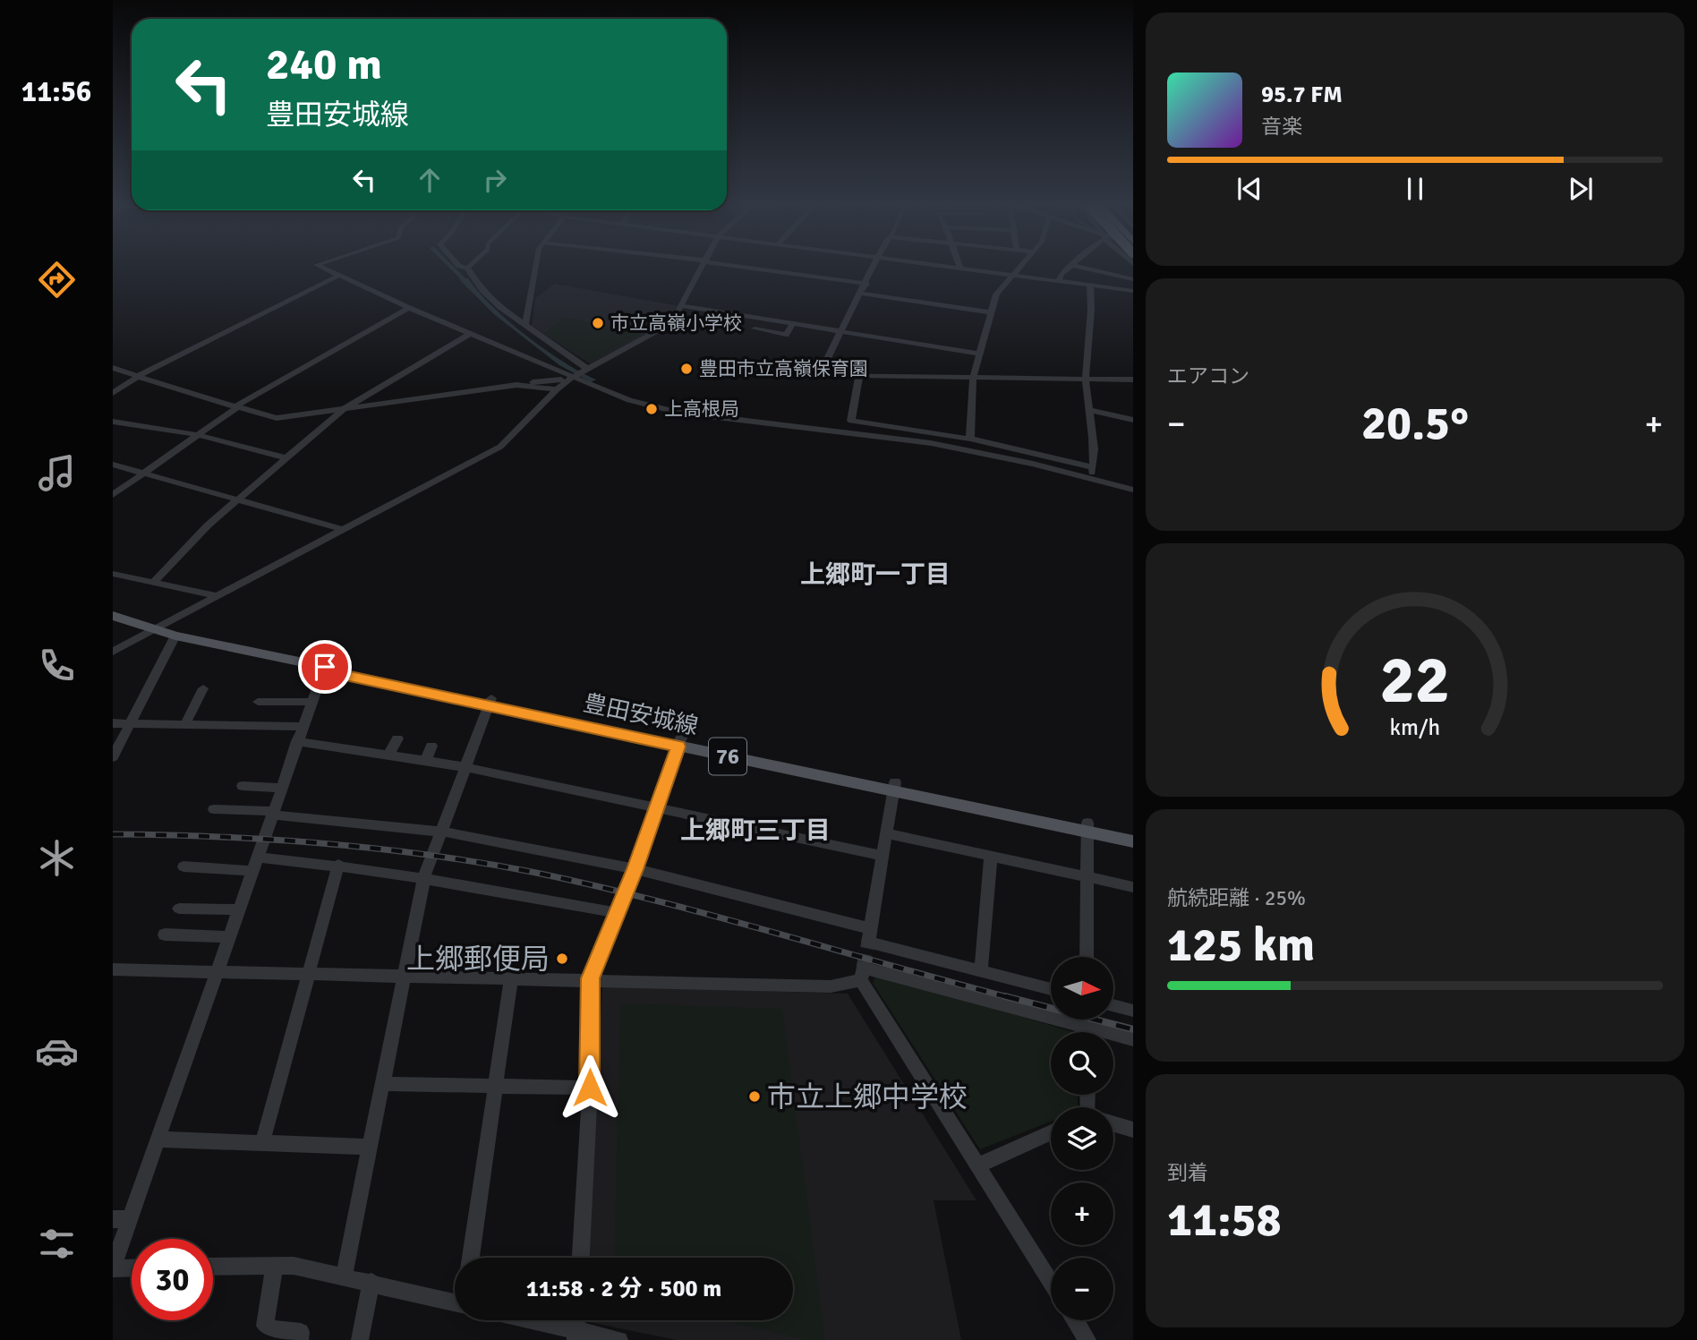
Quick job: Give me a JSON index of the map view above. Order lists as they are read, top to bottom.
{
  "streets": {
    "main road": ["豊田安城線", "76"]
  },
  "districts": ["上郷町一丁目", "上郷町三丁目"],
  "places": [
    "市立高嶺小学校",
    "豊田市立高嶺保育園",
    "上高根局",
    "上郷郵便局",
    "市立上郷中学校"
  ],
  "north": "right",
  "page": {
    "tabs": "11:56",
    "turn": ["240 m", "豊田安城線"],
    "song": ["95.7 FM", "音楽"],
    "tile": [
      "エアコン",
      ["航続距離 · 25%", "125 km"],
      ["到着", "11:58"]
    ],
    "heat": ["−", "20.5°", "+"],
    "map_buttons": ["+", "−"],
    "limit": "30",
    "trip": "11:58 · 2 分 · 500 m",
    "gauge": ["22", "km/h"]
  }
}
